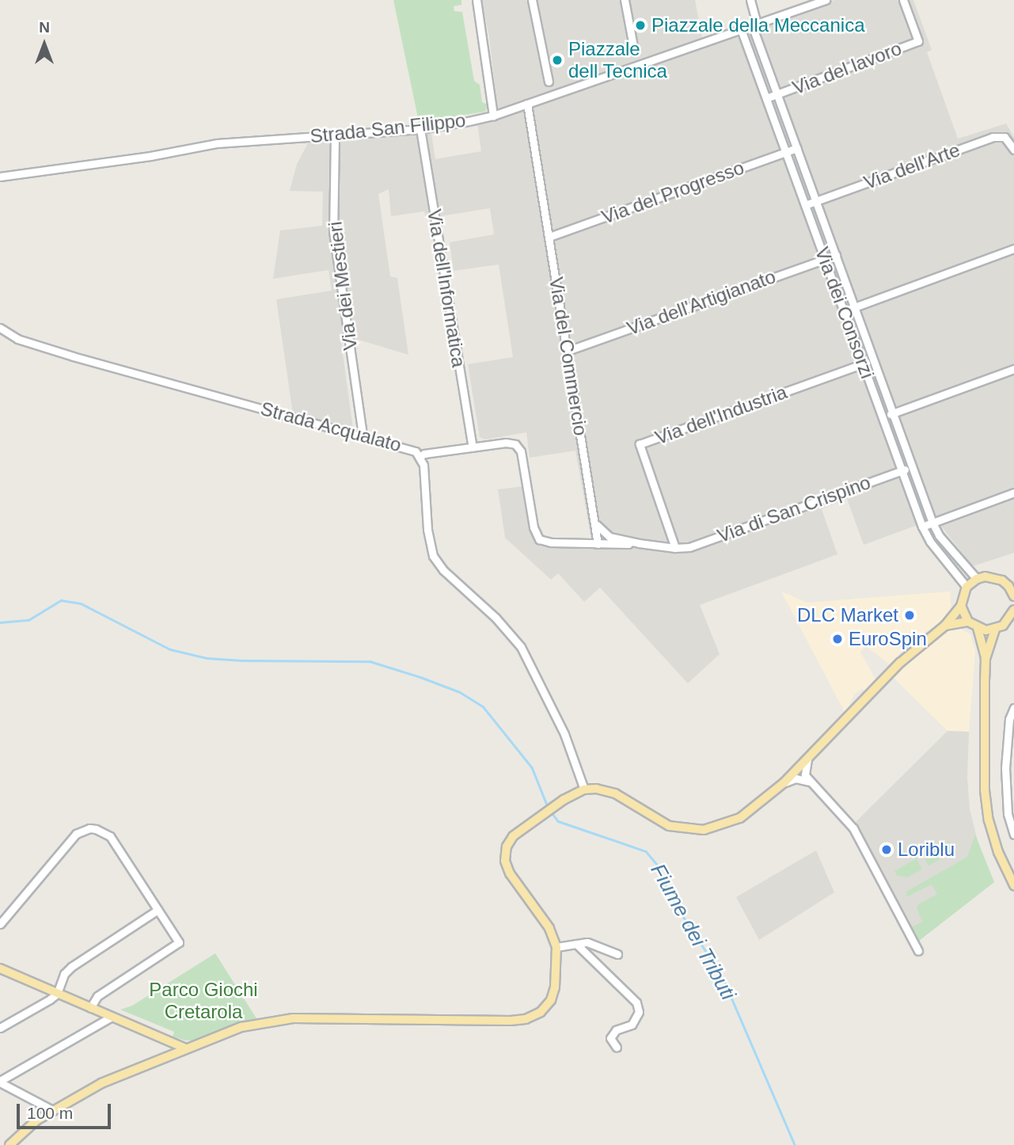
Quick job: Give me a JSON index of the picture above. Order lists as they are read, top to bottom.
{
  "streets": {
    "street": [
      "Via del lavoro",
      "Strada San Filippo",
      "Via dell'Arte",
      "Via del Progresso",
      "Via dei Mestieri",
      "Via dell'Informatica",
      "Via dell'Artigianato",
      "Via dei Consorzi",
      "Via del Commercio",
      "Via dell'Industria",
      "Strada Acqualato",
      "Via di San Crispino"
    ]
  },
  "crossings": [
    ["Via del lavoro", "Via dei Consorzi"],
    ["Strada San Filippo", "Via dei Mestieri"],
    ["Strada San Filippo", "Via dell'Informatica"],
    ["Strada San Filippo", "Via dei Consorzi"],
    ["Strada San Filippo", "Via del Commercio"],
    ["Via dell'Arte", "Via dei Consorzi"],
    ["Via del Progresso", "Via dei Consorzi"],
    ["Via del Progresso", "Via del Commercio"],
    ["Via dei Mestieri", "Strada Acqualato"],
    ["Via dell'Artigianato", "Via dei Consorzi"],
    ["Via dell'Artigianato", "Via del Commercio"],
    ["Via dei Consorzi", "Via dell'Industria"],
    ["Via dei Consorzi", "Via di San Crispino"],
    ["Via dell'Industria", "Via di San Crispino"]
  ],
  "water": ["Fiume dei Tributi"],
  "parks": ["Parco Giochi Cretarola"],
  "places": [
    "Piazzale della Meccanica",
    "Piazzale dell Tecnica",
    "DLC Market",
    "EuroSpin",
    "Loriblu"
  ],
  "scale_bar": "100 m",
  "north": "top"
}
